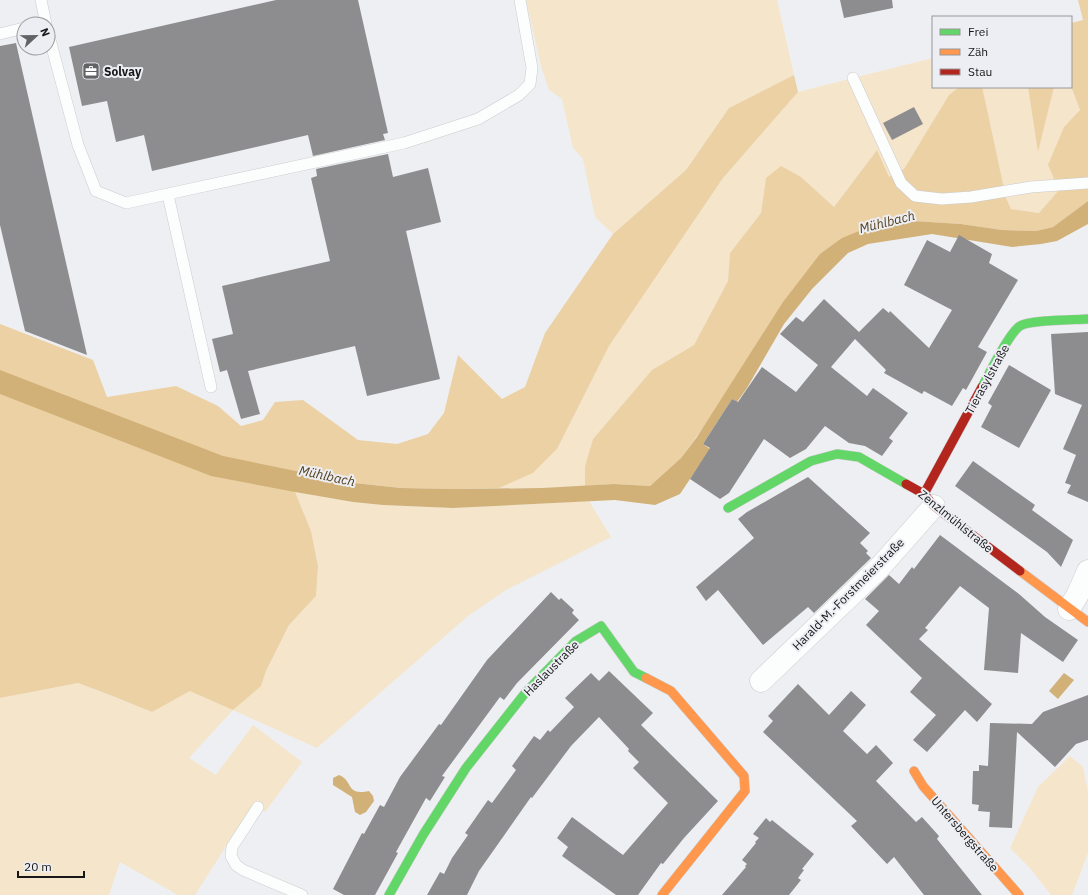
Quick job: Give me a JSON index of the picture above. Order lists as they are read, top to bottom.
{
  "streets": {
    "street": [
      "Tierasylstraße",
      "Zenzlmühlstraße",
      "Harald-M.-Forstmeierstraße",
      "Haslaustraße",
      "Untersbergstraße"
    ]
  },
  "crossings": [
    ["Tierasylstraße", "Zenzlmühlstraße"],
    ["Tierasylstraße", "Harald-M.-Forstmeierstraße"],
    ["Zenzlmühlstraße", "Harald-M.-Forstmeierstraße"]
  ],
  "water": ["Mühlbach"],
  "places": {
    "office": ["Solvay"]
  },
  "legend": ["Frei", "Zäh", "Stau"],
  "scale_bar": "20 m",
  "north": "right"
}
